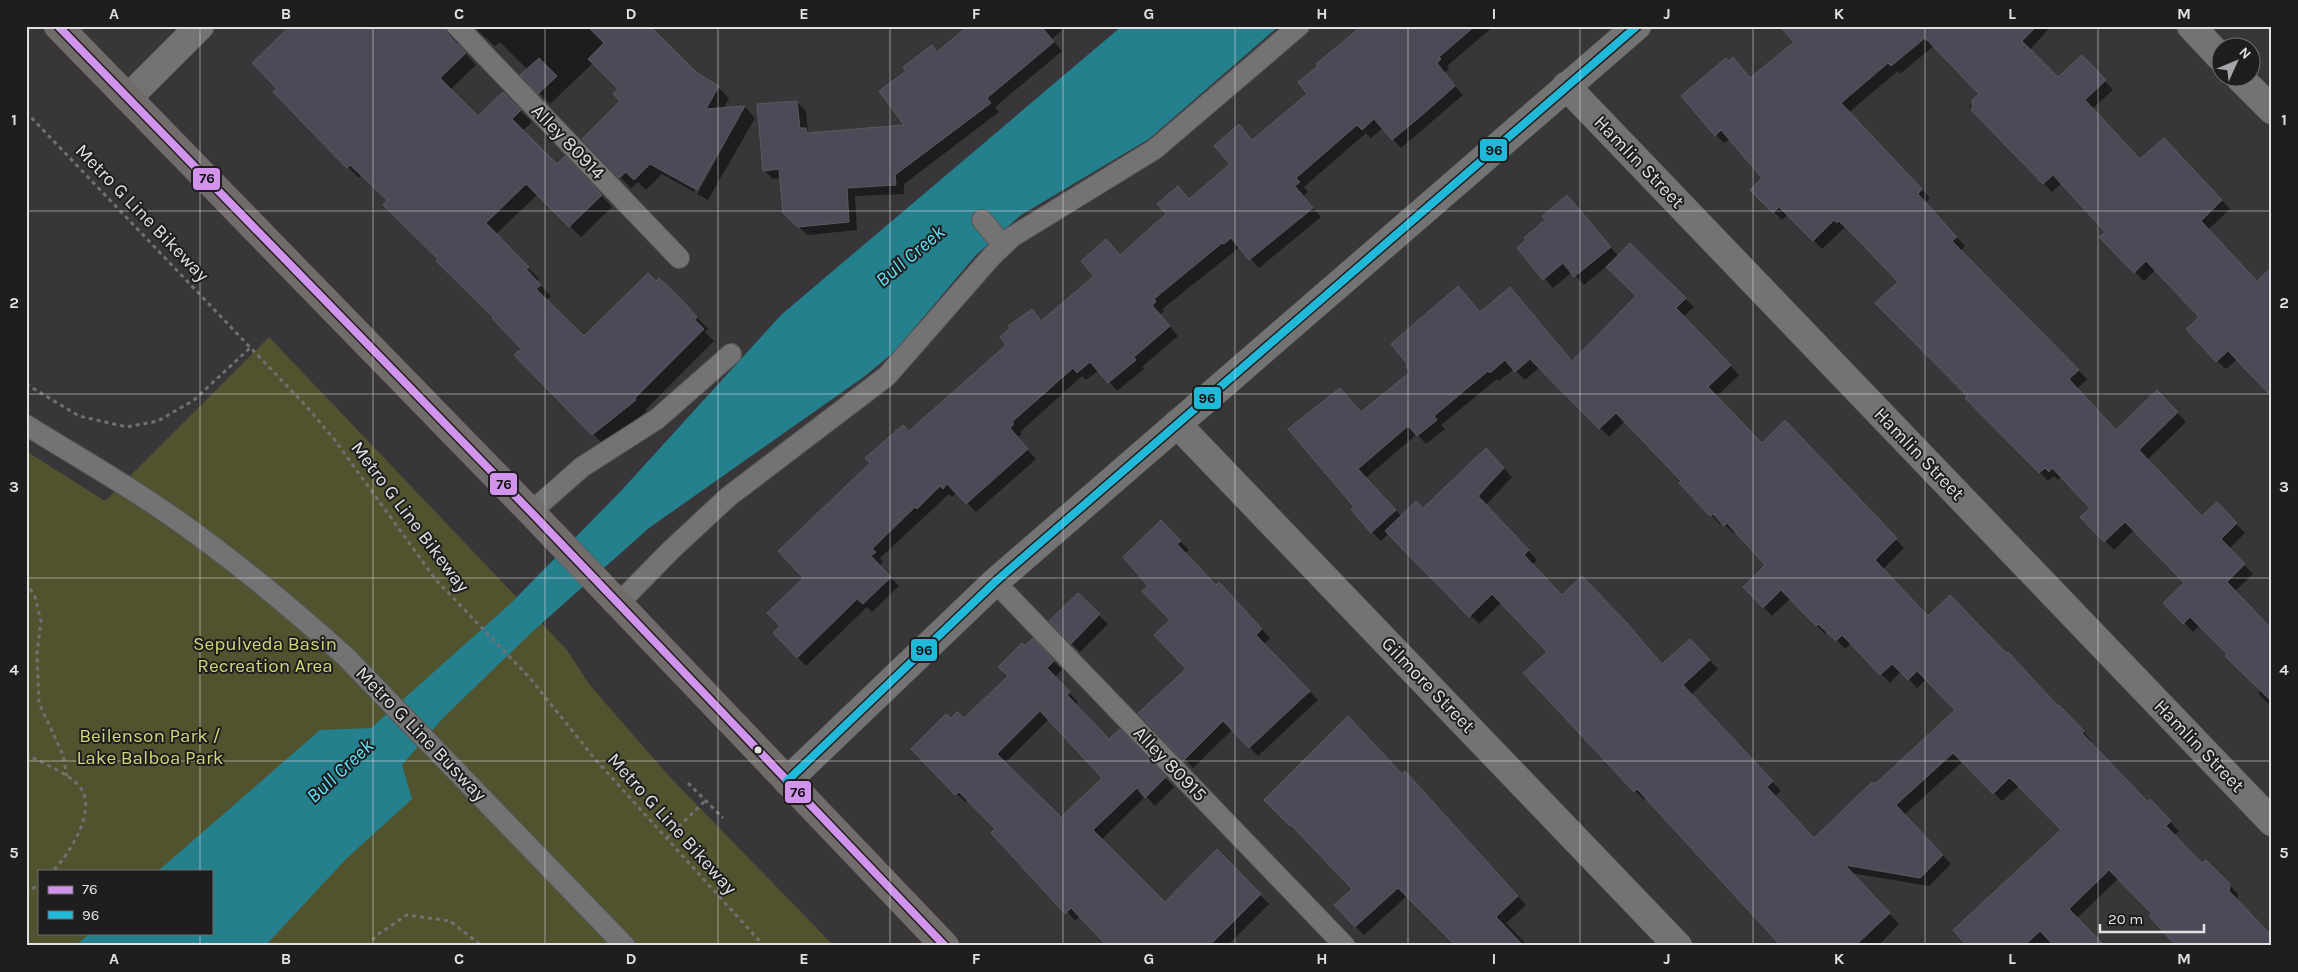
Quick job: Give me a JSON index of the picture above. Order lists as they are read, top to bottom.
{
  "streets": {
    "street": ["Hamlin Street", "Gilmore Street"],
    "lane": ["Alley 80914", "Metro G Line Busway", "Alley 80915"],
    "path": ["Metro G Line Bikeway"]
  },
  "water": ["Bull Creek"],
  "parks": ["Sepulveda Basin Recreation Area", "Beilenson Park / Lake Balboa Park"],
  "lines": ["transit line 76", "transit line 96"],
  "legend": ["76", "96"],
  "scale_bar": "20 m",
  "north": "top right",
  "grid": {
    "columns": [
      "A",
      "B",
      "C",
      "D",
      "E",
      "F",
      "G",
      "H",
      "I",
      "J",
      "K",
      "L",
      "M"
    ],
    "rows": [
      "1",
      "2",
      "3",
      "4",
      "5"
    ]
  }
}
